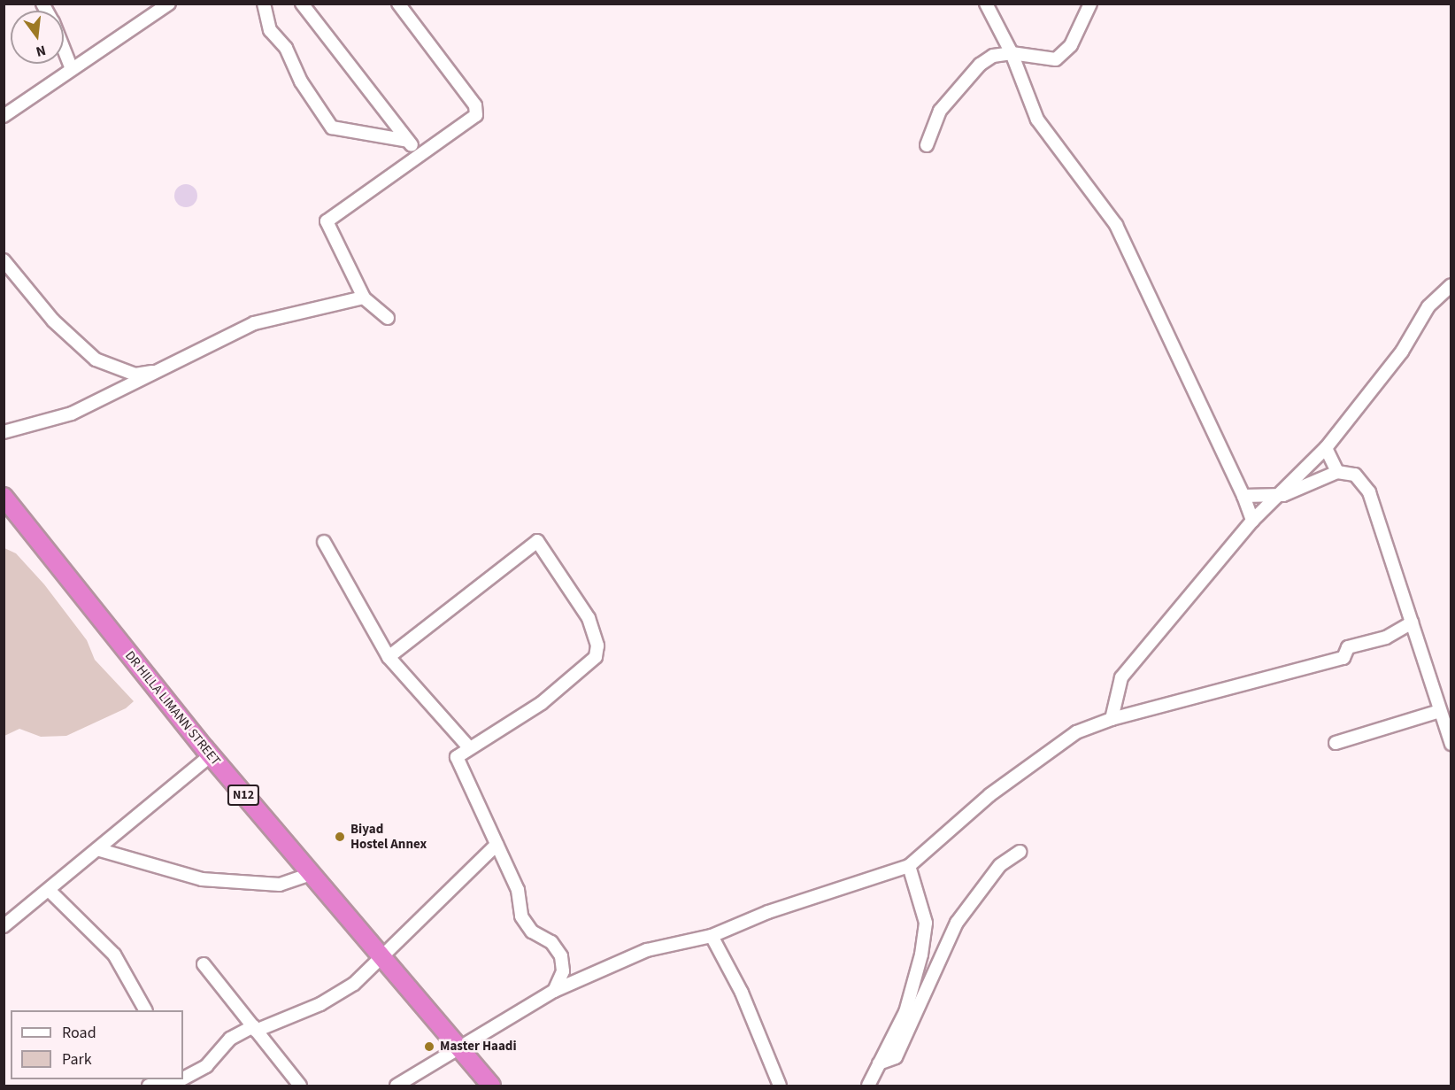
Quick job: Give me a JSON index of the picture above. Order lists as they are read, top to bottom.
{
  "streets": {
    "highway": ["DR HILLA LIMANN STREET", "N12"]
  },
  "places": ["Biyad Hostel Annex", "Master Haadi"],
  "legend": ["Road", "Park"],
  "north": "bottom"
}
